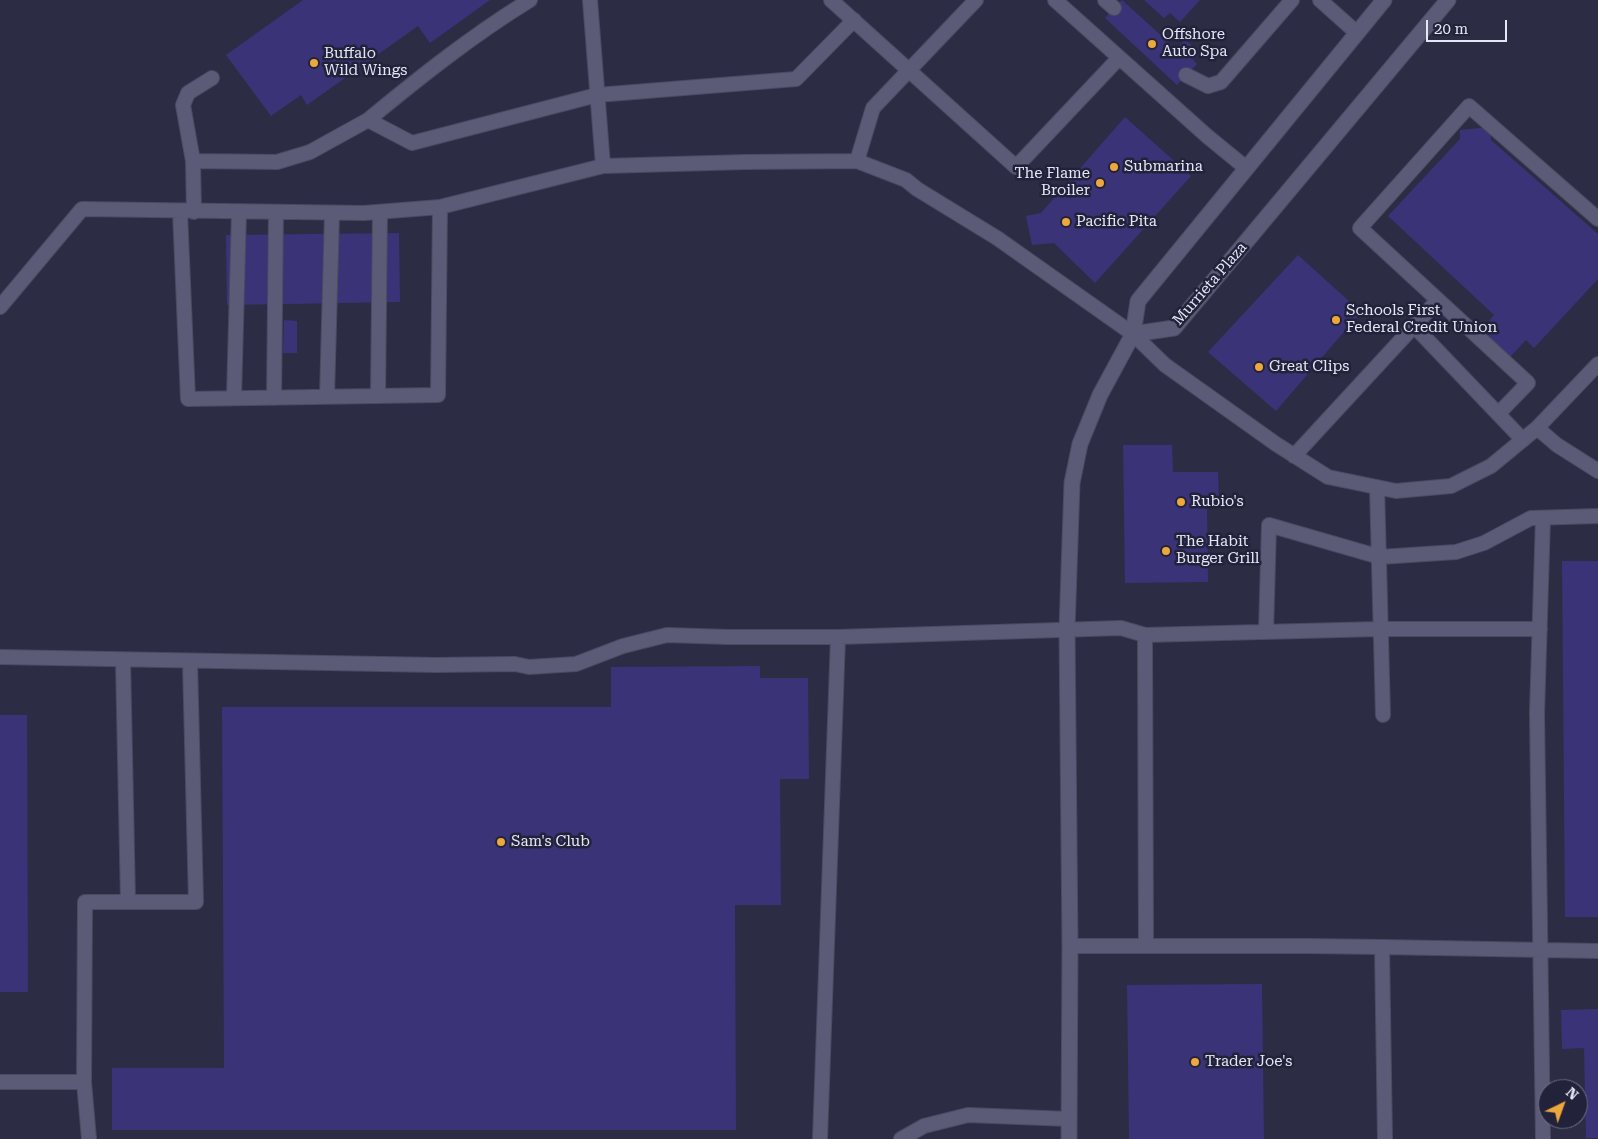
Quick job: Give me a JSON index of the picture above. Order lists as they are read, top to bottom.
{
  "streets": {
    "street": ["Murrieta Plaza"]
  },
  "places": [
    "Offshore Auto Spa",
    "Buffalo Wild Wings",
    "Submarina",
    "The Flame Broiler",
    "Pacific Pita",
    "Schools First Federal Credit Union",
    "Great Clips",
    "Rubio's",
    "The Habit Burger Grill",
    "Sam's Club",
    "Trader Joe's"
  ],
  "scale_bar": "20 m",
  "north": "top right"
}
